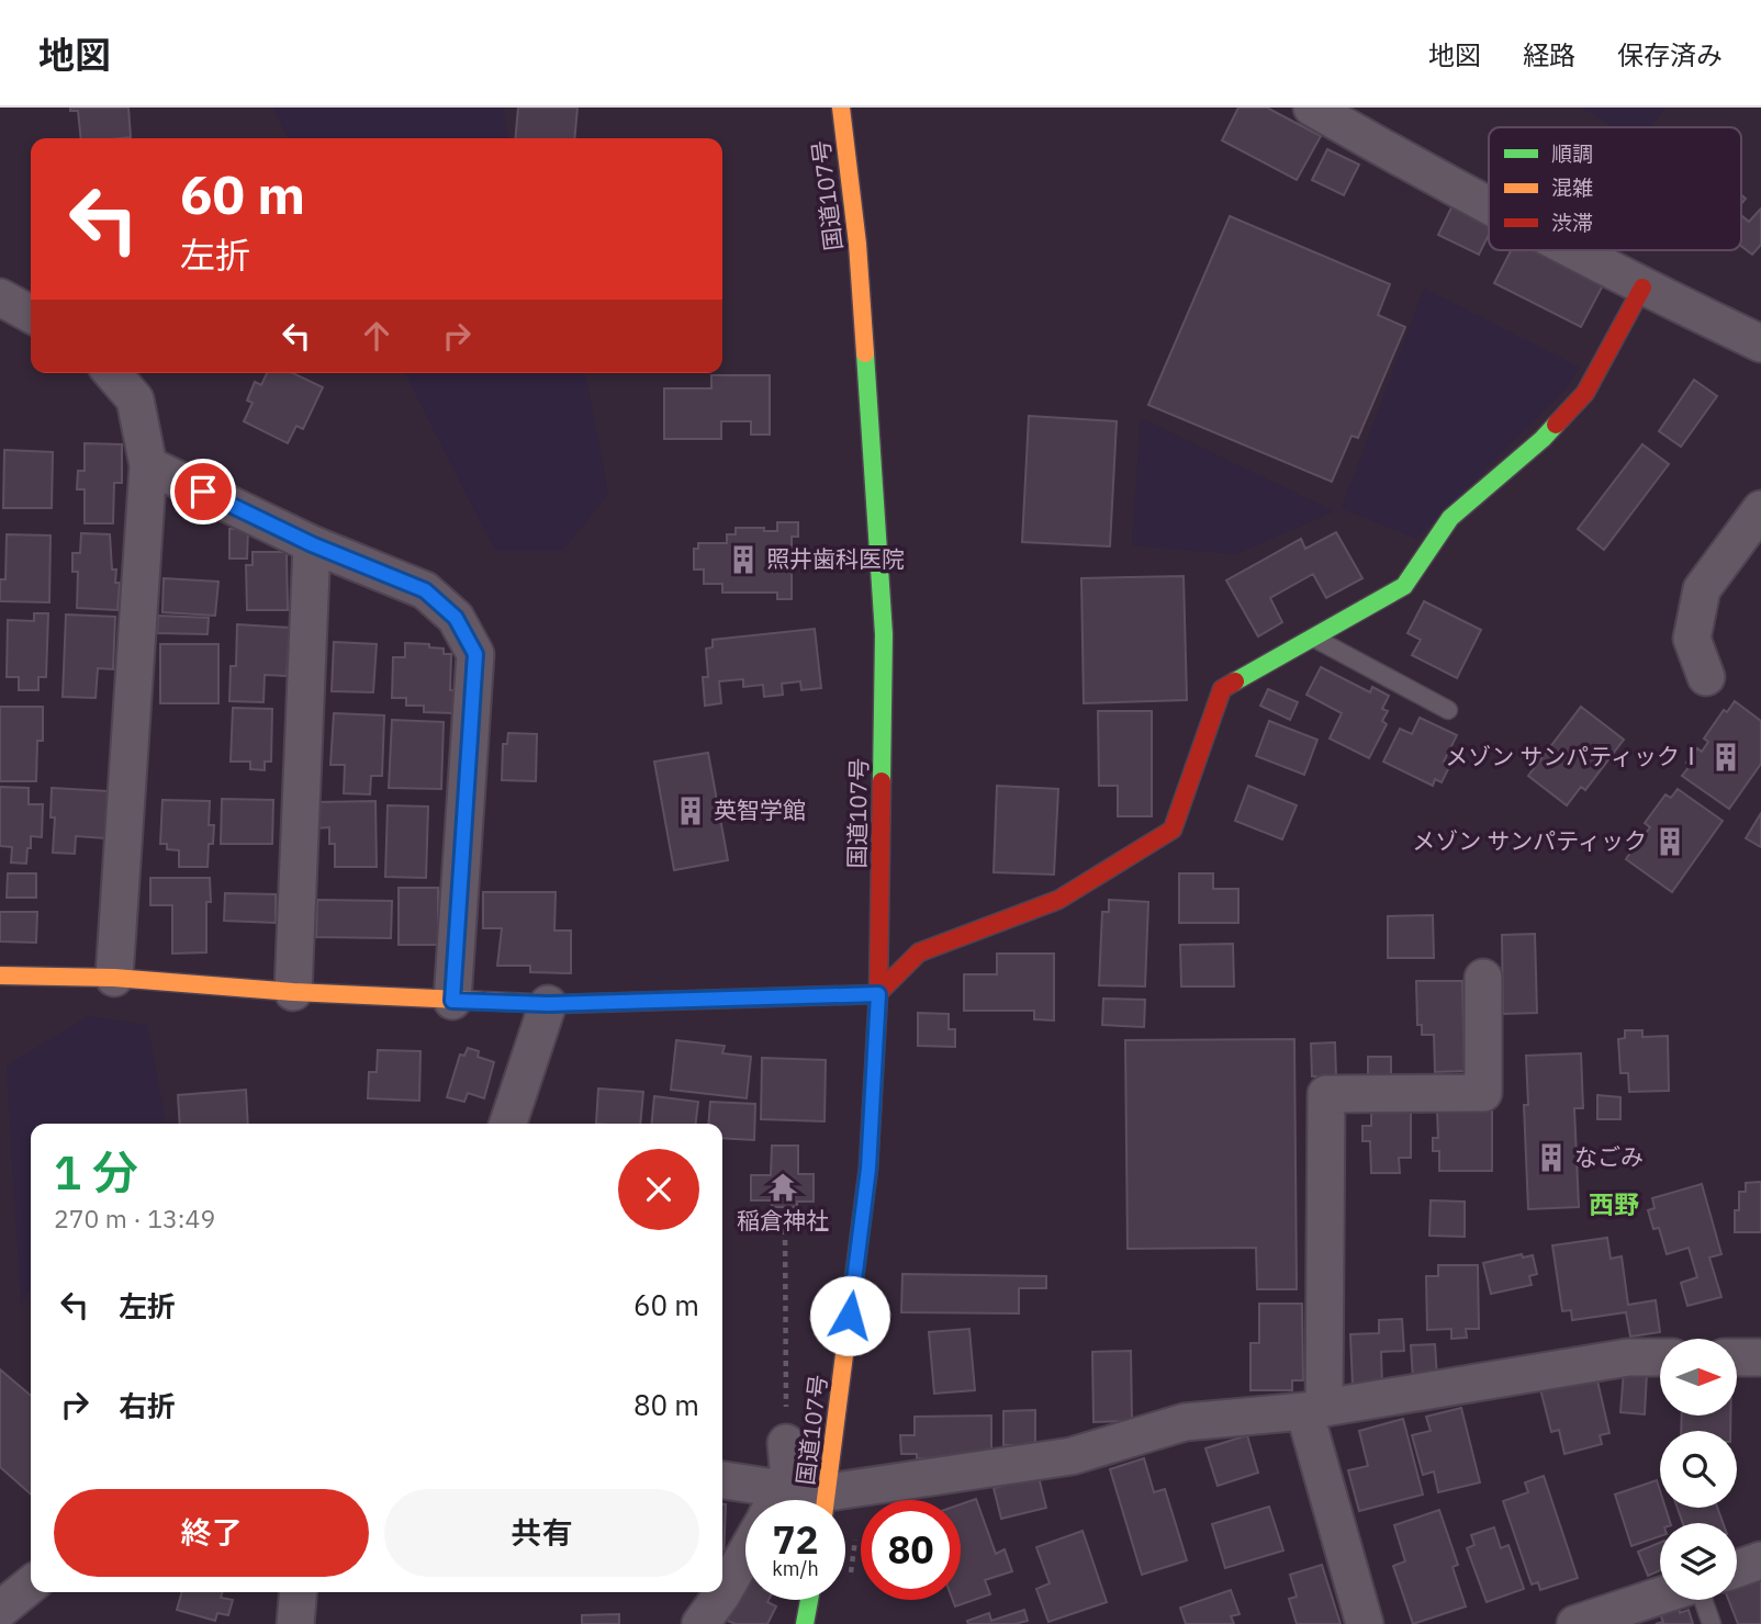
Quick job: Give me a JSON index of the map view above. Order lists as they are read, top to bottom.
{
  "streets": {
    "main road": ["国道107号"]
  },
  "districts": ["西野"],
  "places": {
    "building": [
      "照井歯科医院",
      "メゾン サンパティックⅠ",
      "英智学館",
      "メゾン サンパティック",
      "なごみ"
    ],
    "temple": ["稲倉神社"]
  },
  "legend": ["順調", "混雑", "渋滞"],
  "north": "right",
  "page": {
    "header": "地図",
    "nav": ["地図", "経路", "保存済み"],
    "turn": ["60 m", "左折"],
    "heading": ["1 分", "270 m · 13:49"],
    "list": [
      {
        "name": "左折",
        "value": "60 m"
      },
      {
        "name": "右折",
        "value": "80 m"
      }
    ],
    "buttons": ["終了", "共有"],
    "speed": "72 km/h",
    "limit": "80"
  }
}
